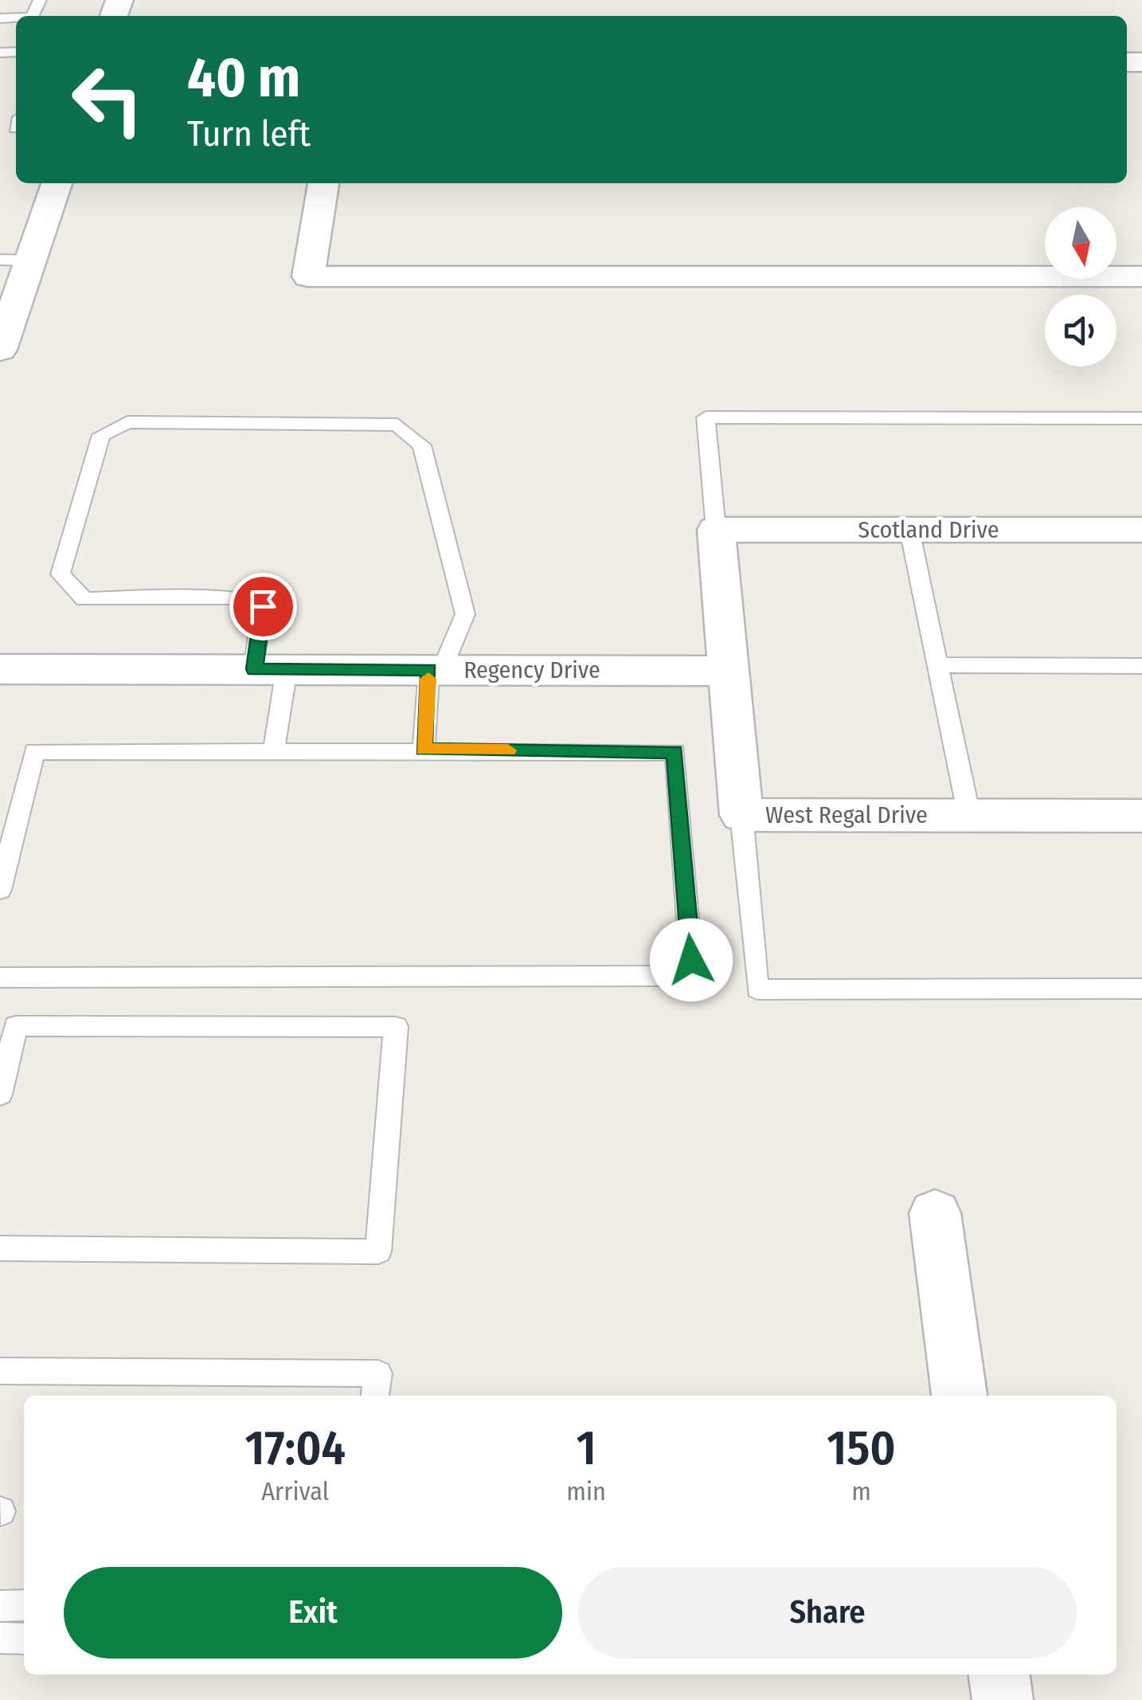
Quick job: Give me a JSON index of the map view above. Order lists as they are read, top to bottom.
{
  "streets": {
    "street": ["Scotland Drive", "Regency Drive", "West Regal Drive"]
  },
  "crossings": [
    ["Scotland Drive", "West Regal Drive"],
    ["Regency Drive", "West Regal Drive"]
  ],
  "north": "bottom",
  "page": {
    "turn": ["40 m", "Turn left"],
    "eta": [
      "17:04",
      "Arrival",
      "1",
      "min",
      "150",
      "m"
    ],
    "buttons": ["Exit", "Share"]
  }
}
